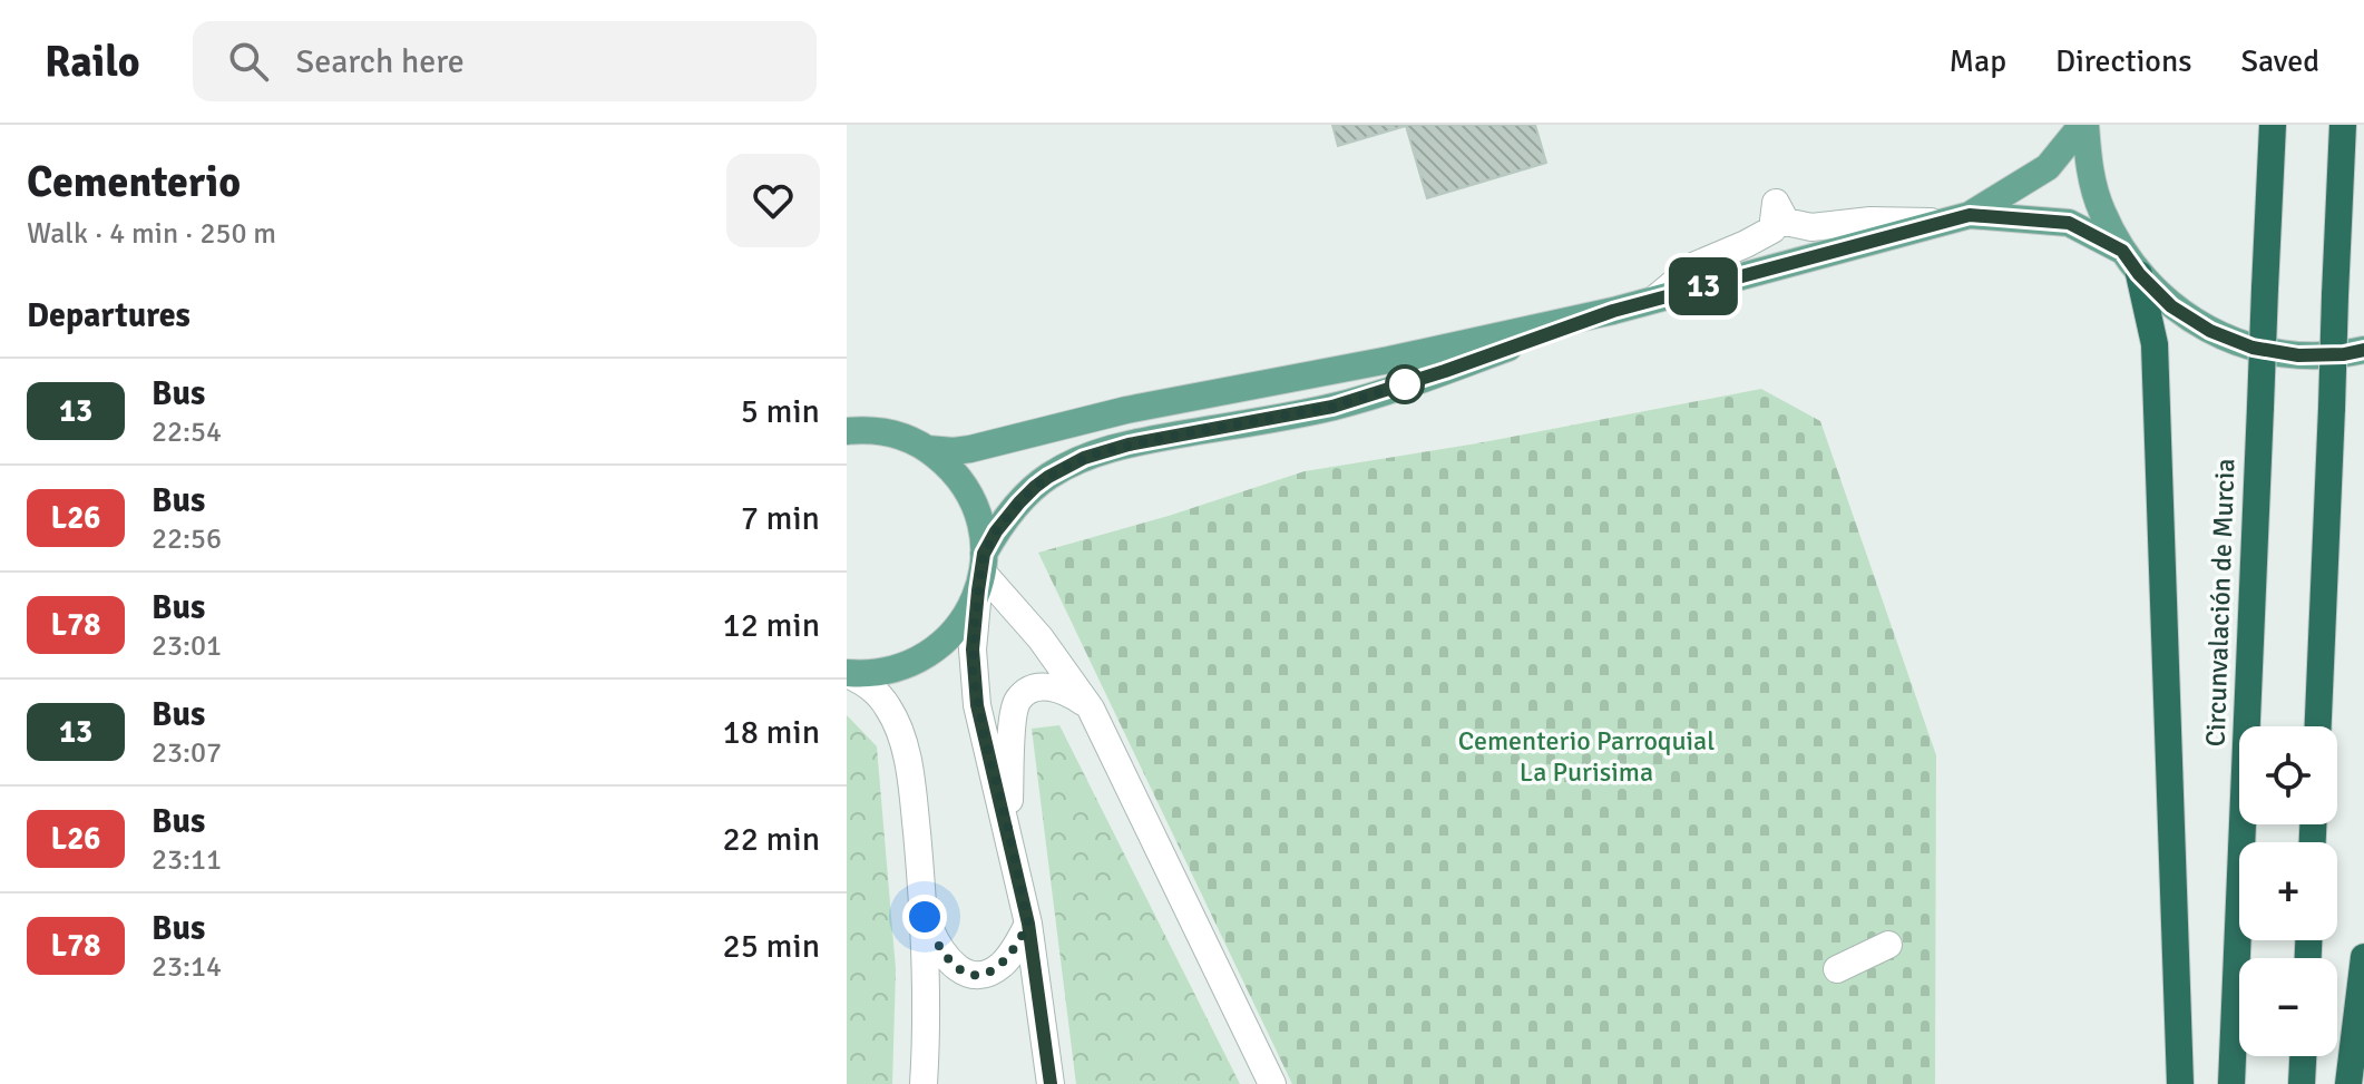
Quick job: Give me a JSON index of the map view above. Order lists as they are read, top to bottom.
{
  "streets": {
    "highway": ["Circunvalación de Murcia"]
  },
  "parks": ["Cementerio Parroquial La Purisima"],
  "lines": ["bus line 13"],
  "page": {
    "header": "Railo",
    "search": "Search here",
    "nav": ["Map", "Directions", "Saved"],
    "heading": [
      ["Cementerio", "Walk · 4 min · 250 m"],
      "Departures"
    ],
    "on_map": "13",
    "list": [
      {
        "mark": "13",
        "name": "Bus",
        "note": "22:54",
        "value": "5 min"
      },
      {
        "mark": "L26",
        "name": "Bus",
        "note": "22:56",
        "value": "7 min"
      },
      {
        "mark": "L78",
        "name": "Bus",
        "note": "23:01",
        "value": "12 min"
      },
      {
        "mark": "13",
        "name": "Bus",
        "note": "23:07",
        "value": "18 min"
      },
      {
        "mark": "L26",
        "name": "Bus",
        "note": "23:11",
        "value": "22 min"
      },
      {
        "mark": "L78",
        "name": "Bus",
        "note": "23:14",
        "value": "25 min"
      }
    ],
    "map_buttons": ["+", "−"]
  }
}
